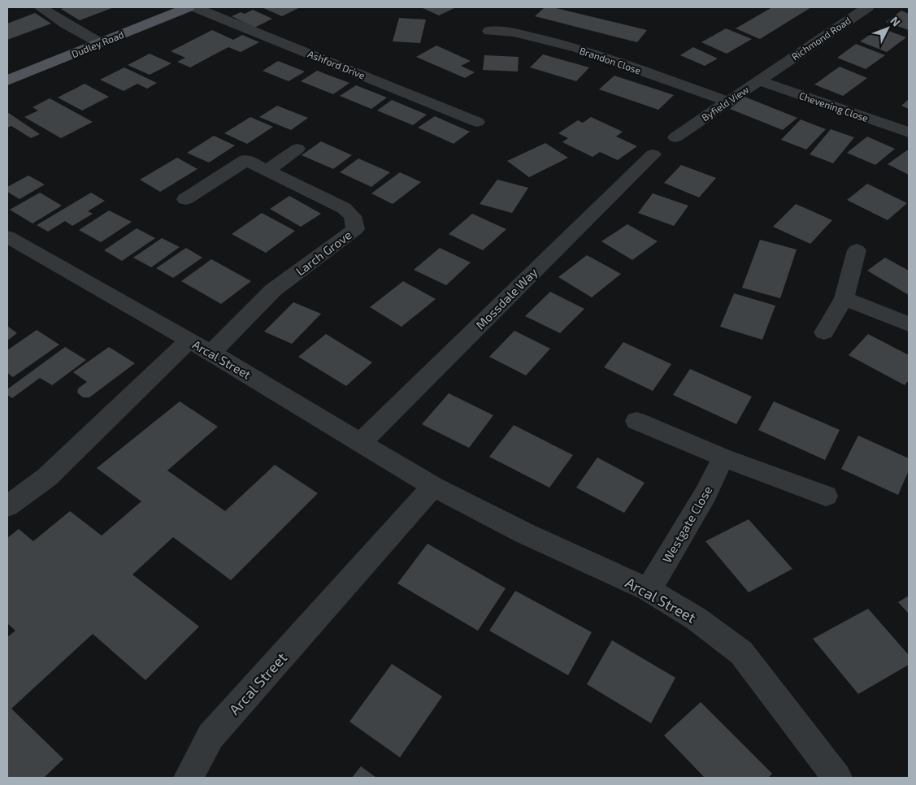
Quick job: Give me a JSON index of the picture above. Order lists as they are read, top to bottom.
{
  "streets": {
    "main road": ["Dudley Road"],
    "street": [
      "Richmond Road",
      "Brandon Close",
      "Ashford Drive",
      "Byfield View",
      "Chevening Close",
      "Larch Grove",
      "Mossdale Way",
      "Arcal Street",
      "Westgate Close"
    ]
  },
  "crossings": [
    ["Richmond Road", "Byfield View"],
    ["Brandon Close", "Byfield View"],
    ["Byfield View", "Chevening Close"],
    ["Larch Grove", "Arcal Street"],
    ["Mossdale Way", "Arcal Street"],
    ["Arcal Street", "Westgate Close"]
  ],
  "north": "top right"
}
